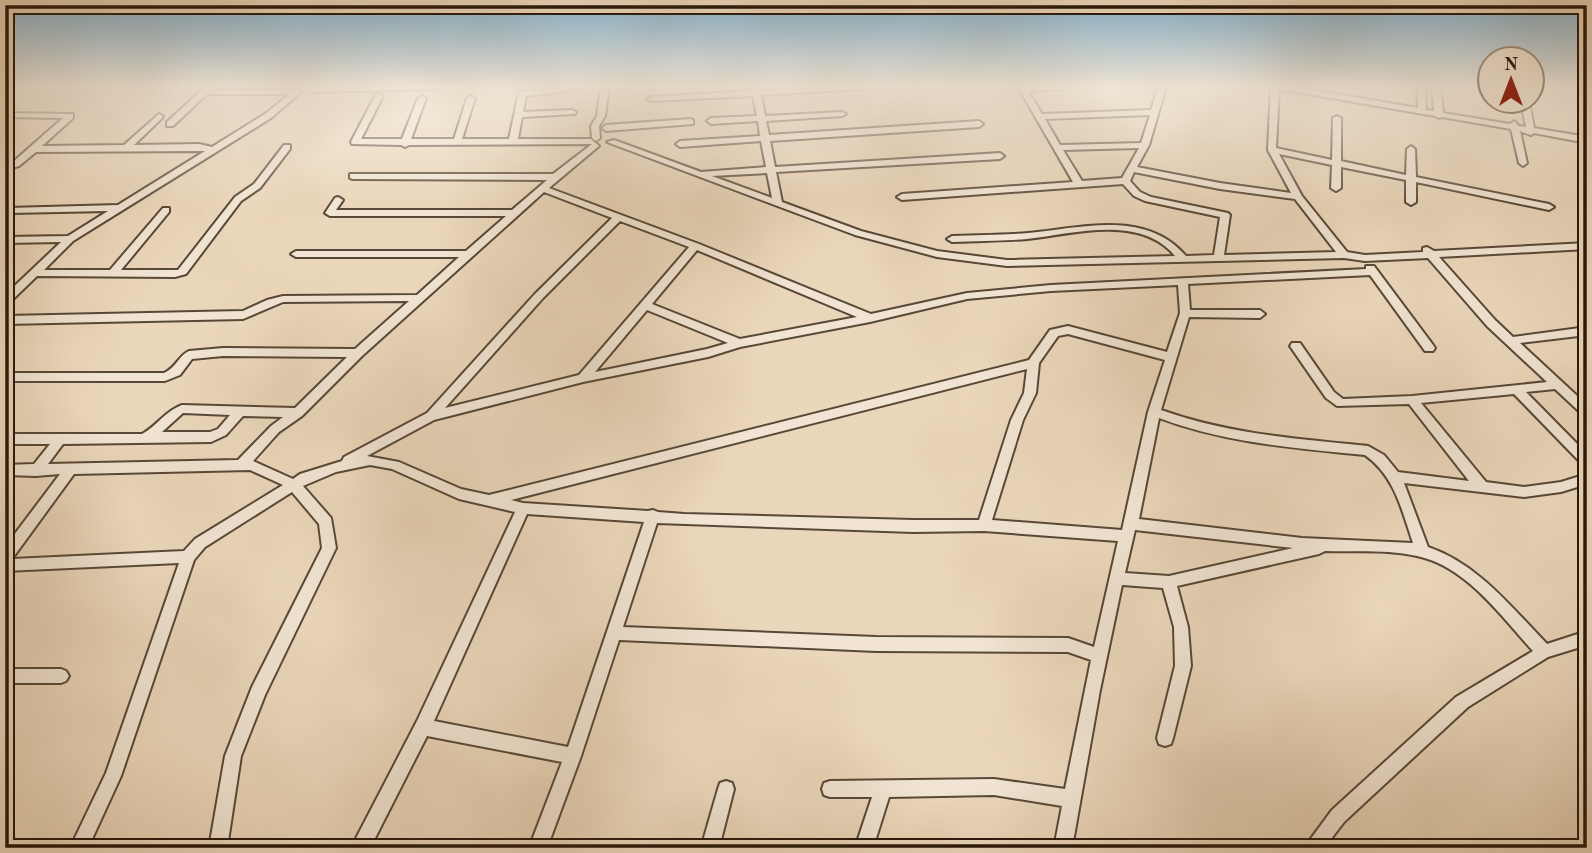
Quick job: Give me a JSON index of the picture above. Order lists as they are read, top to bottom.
{
  "north": "top"
}
